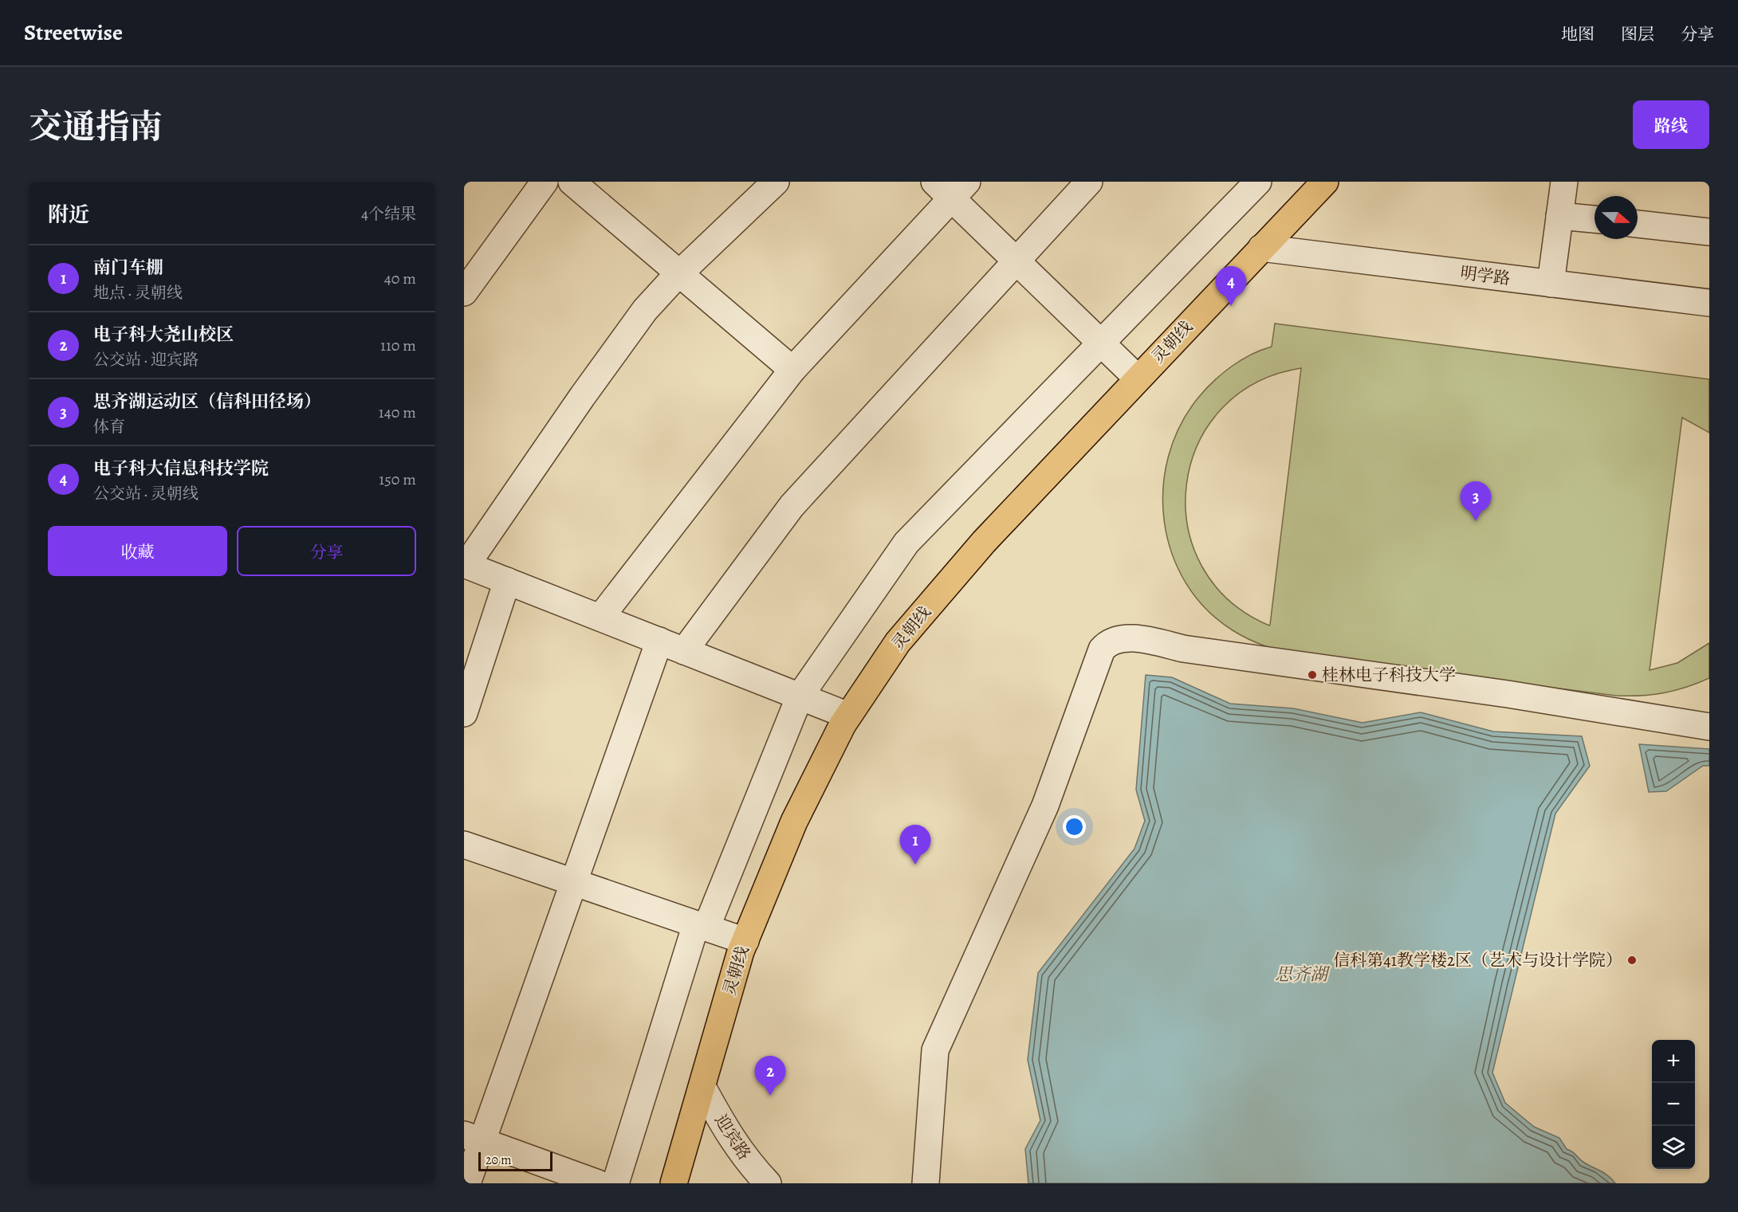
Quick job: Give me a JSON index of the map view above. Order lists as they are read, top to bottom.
{
  "streets": {
    "main road": ["灵朝线"],
    "street": ["明学路", "迎宾路"]
  },
  "crossings": [
    ["明学路", "灵朝线"],
    ["灵朝线", "迎宾路"]
  ],
  "water": ["思齐湖"],
  "places": ["桂林电子科技大学", "信科第41教学楼2区（艺术与设计学院）"],
  "scale_bar": "20 m",
  "north": "right",
  "page": {
    "header": "Streetwise",
    "nav": ["地图", "图层", "分享"],
    "title": "交通指南",
    "buttons": [
      "路线",
      ["收藏", "分享"]
    ],
    "heading": ["附近", "4个结果"],
    "list": [
      {
        "mark": "1",
        "name": "南门车棚",
        "note": "地点 · 灵朝线",
        "value": "40 m"
      },
      {
        "mark": "2",
        "name": "电子科大尧山校区",
        "note": "公交站 · 迎宾路",
        "value": "110 m"
      },
      {
        "mark": "3",
        "name": "思齐湖运动区（信科田径场）",
        "note": "体育",
        "value": "140 m"
      },
      {
        "mark": "4",
        "name": "电子科大信息科技学院",
        "note": "公交站 · 灵朝线",
        "value": "150 m"
      }
    ],
    "pins": [
      "4",
      "3",
      "1",
      "2"
    ],
    "map_buttons": ["+", "−"],
    "scale": "20 m"
  }
}
